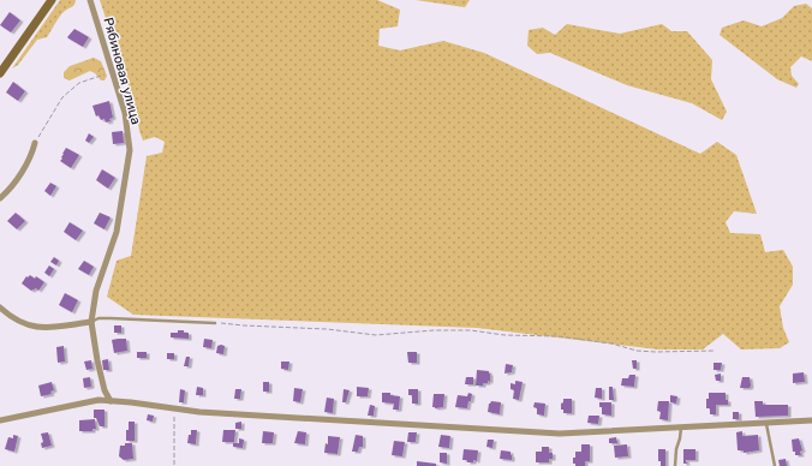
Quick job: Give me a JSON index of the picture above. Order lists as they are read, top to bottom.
{
  "streets": {
    "street": ["Рябиновая улица"]
  }
}
